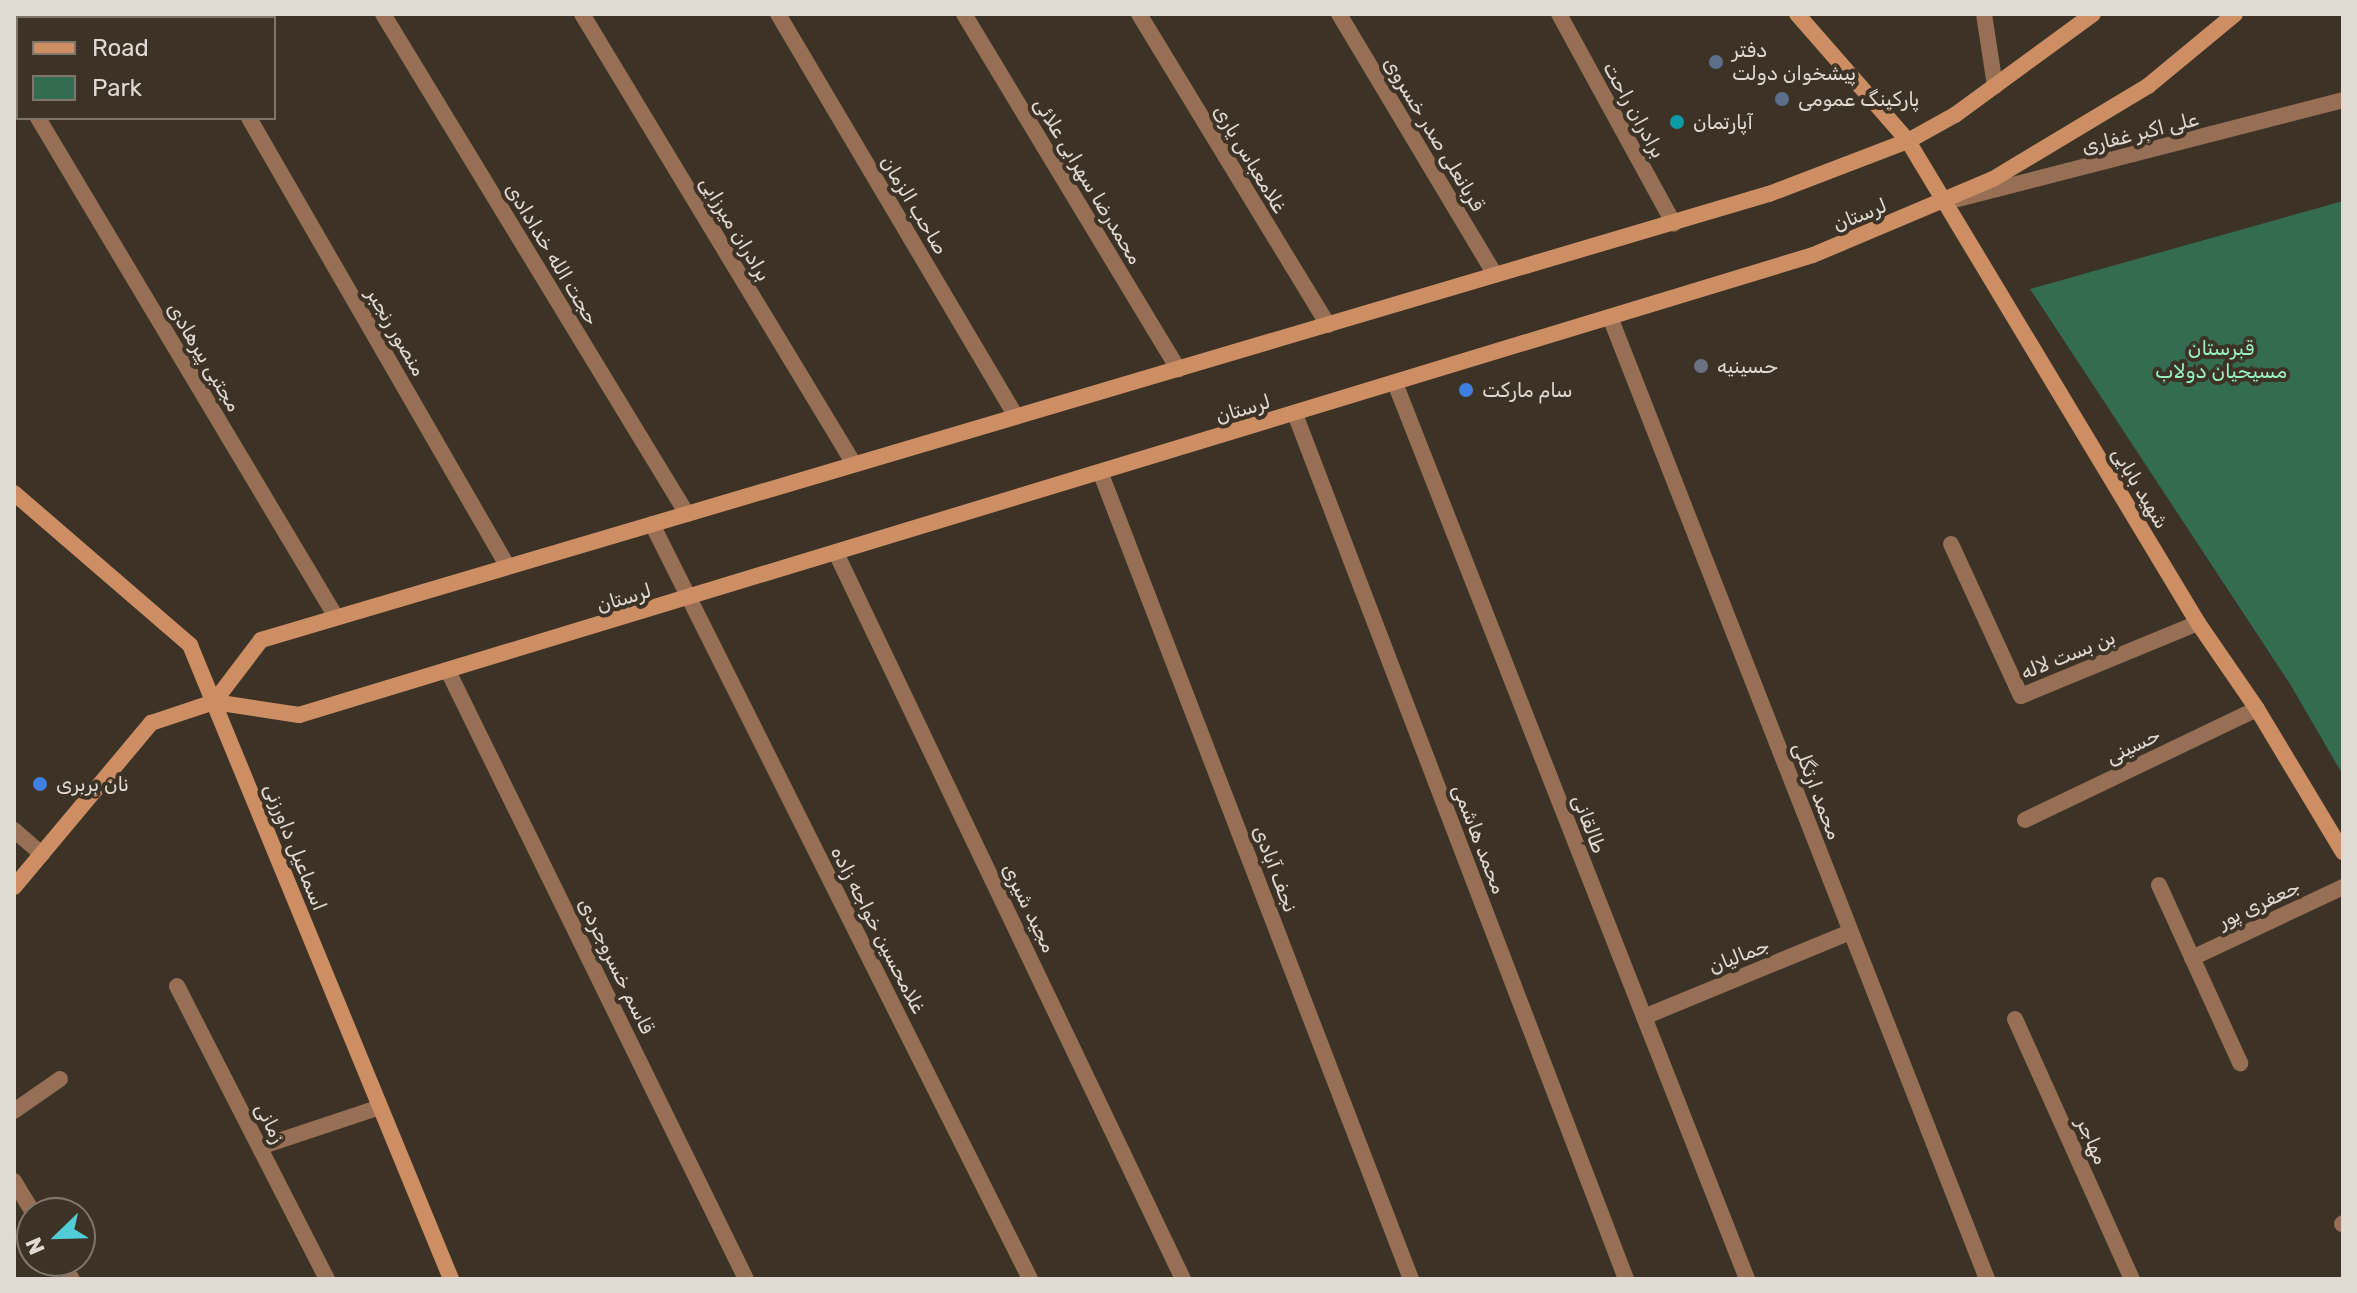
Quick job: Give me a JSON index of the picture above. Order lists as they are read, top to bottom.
{
  "streets": {
    "street": [
      "برادران راحت",
      "علی اکبر غفاری",
      "قربانعلی صدر خسروی",
      "غلامعباس یاری",
      "محمدرضا سهرابی علائی",
      "صاحب الزمان",
      "لرستان",
      "برادران میرزایی",
      "حجت الله خدادادی",
      "منصور رنجبر",
      "مجتبی پیرهادی",
      "شهید بابایی",
      "بن بست لاله",
      "حسینی",
      "محمد ارتگلی",
      "طالقانی",
      "محمد هاشمی",
      "اسماعیل داورزنی",
      "نجف آبادی",
      "جعفری پور",
      "مجید شیری",
      "غلامحسین خواجه زاده",
      "جمالیان",
      "قاسم خسروجردی",
      "زمانی",
      "مهاجر"
    ]
  },
  "crossings": [
    ["علی اکبر غفاری", "لرستان"],
    ["علی اکبر غفاری", "شهید بابایی"],
    ["لرستان", "شهید بابایی"],
    ["لرستان", "محمد ارتگلی"],
    ["لرستان", "طالقانی"],
    ["لرستان", "محمد هاشمی"],
    ["لرستان", "اسماعیل داورزنی"],
    ["لرستان", "نجف آبادی"],
    ["لرستان", "مجید شیری"],
    ["لرستان", "غلامحسین خواجه زاده"],
    ["لرستان", "قاسم خسروجردی"],
    ["شهید بابایی", "بن بست لاله"],
    ["شهید بابایی", "حسینی"],
    ["محمد ارتگلی", "جمالیان"],
    ["طالقانی", "جمالیان"]
  ],
  "parks": ["قبرستان مسیحیان دولاب"],
  "places": [
    "دفتر پیشخوان دولت",
    "پارکینگ عمومی",
    "آپارتمان",
    "حسینیه",
    "سام مارکت",
    "نان بربری"
  ],
  "legend": ["Road", "Park"],
  "north": "bottom left"
}
